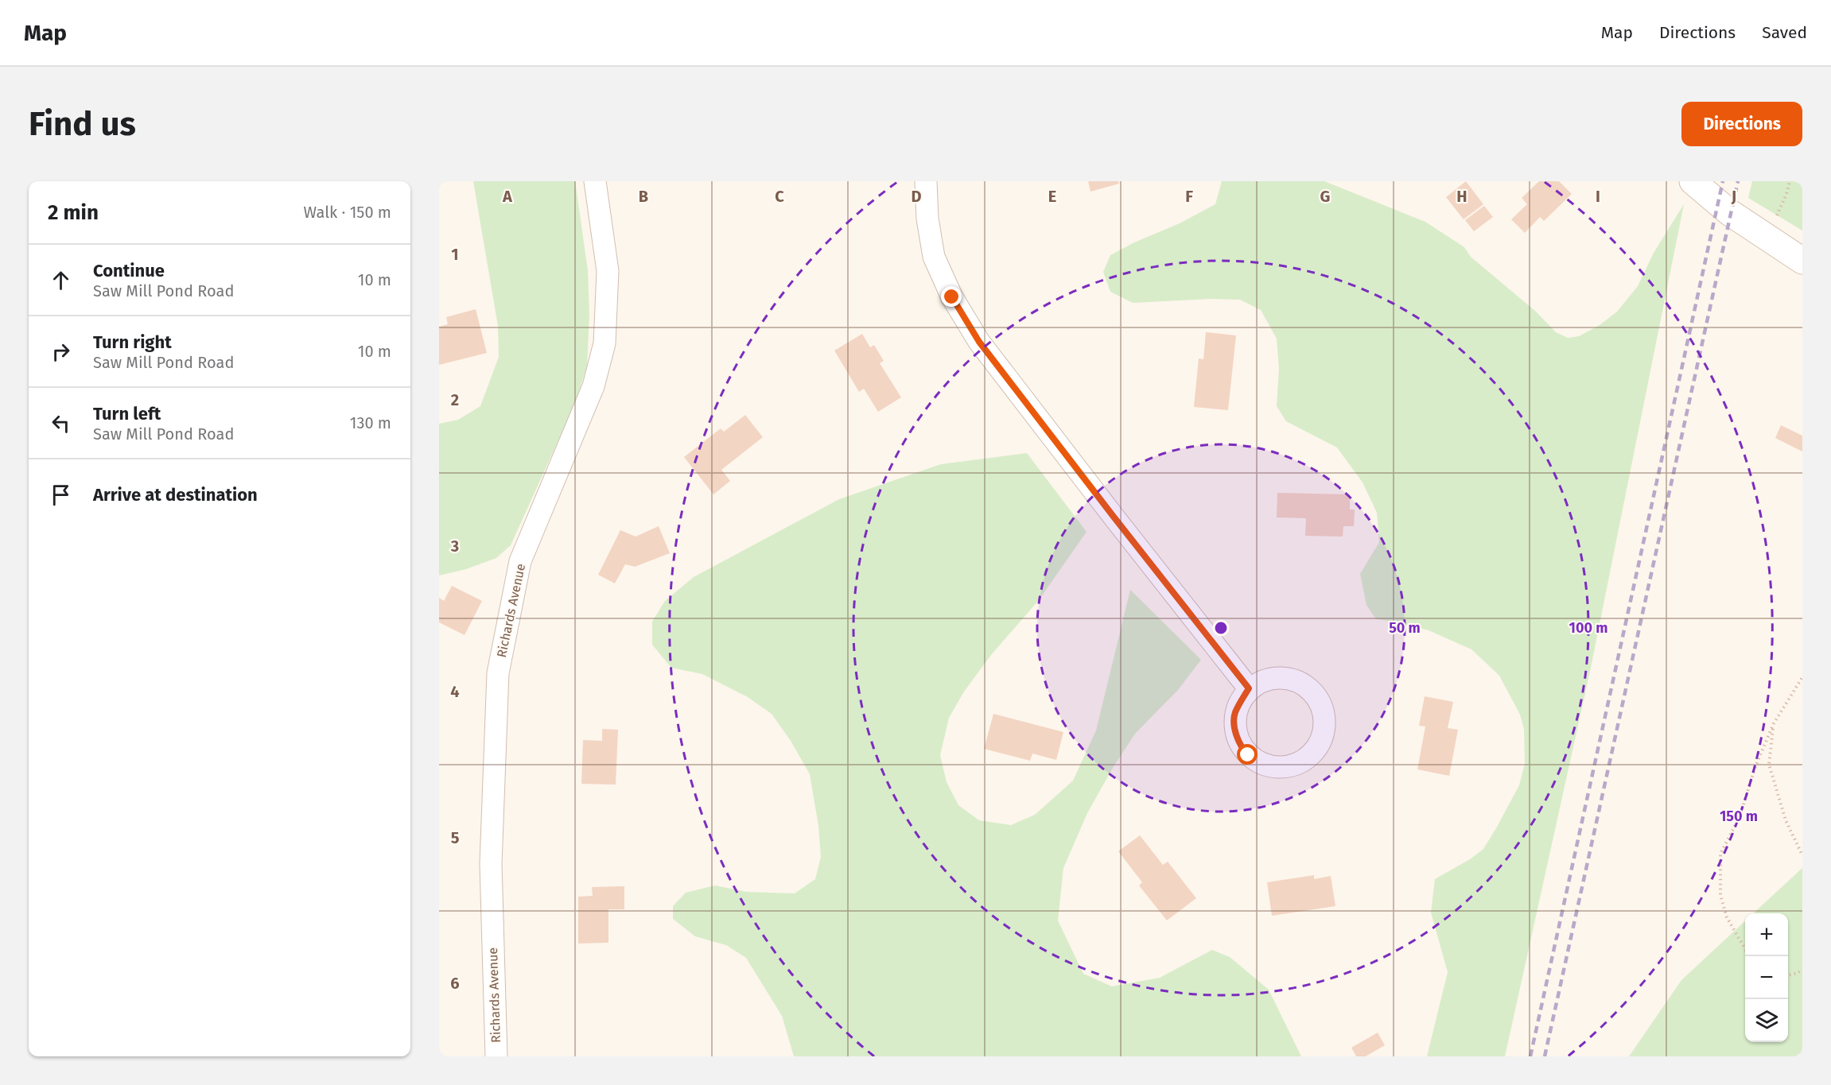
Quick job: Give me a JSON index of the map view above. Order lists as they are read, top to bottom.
{
  "streets": {
    "street": ["Richards Avenue"]
  },
  "page": {
    "header": "Map",
    "nav": ["Map", "Directions", "Saved"],
    "buttons": "Directions",
    "title": "Find us",
    "heading": ["2 min", "Walk · 150 m"],
    "list": [
      ["Continue", "Saw Mill Pond Road", "10 m"],
      ["Turn right", "Saw Mill Pond Road", "10 m"],
      ["Turn left", "Saw Mill Pond Road", "130 m"],
      "Arrive at destination"
    ],
    "map_buttons": ["+", "−"]
  },
  "grid": {
    "columns": [
      "A",
      "B",
      "C",
      "D",
      "E",
      "F",
      "G",
      "H",
      "I",
      "J"
    ],
    "rows": [
      "1",
      "2",
      "3",
      "4",
      "5",
      "6"
    ]
  },
  "rings": ["50 m", "100 m", "150 m"]
}
